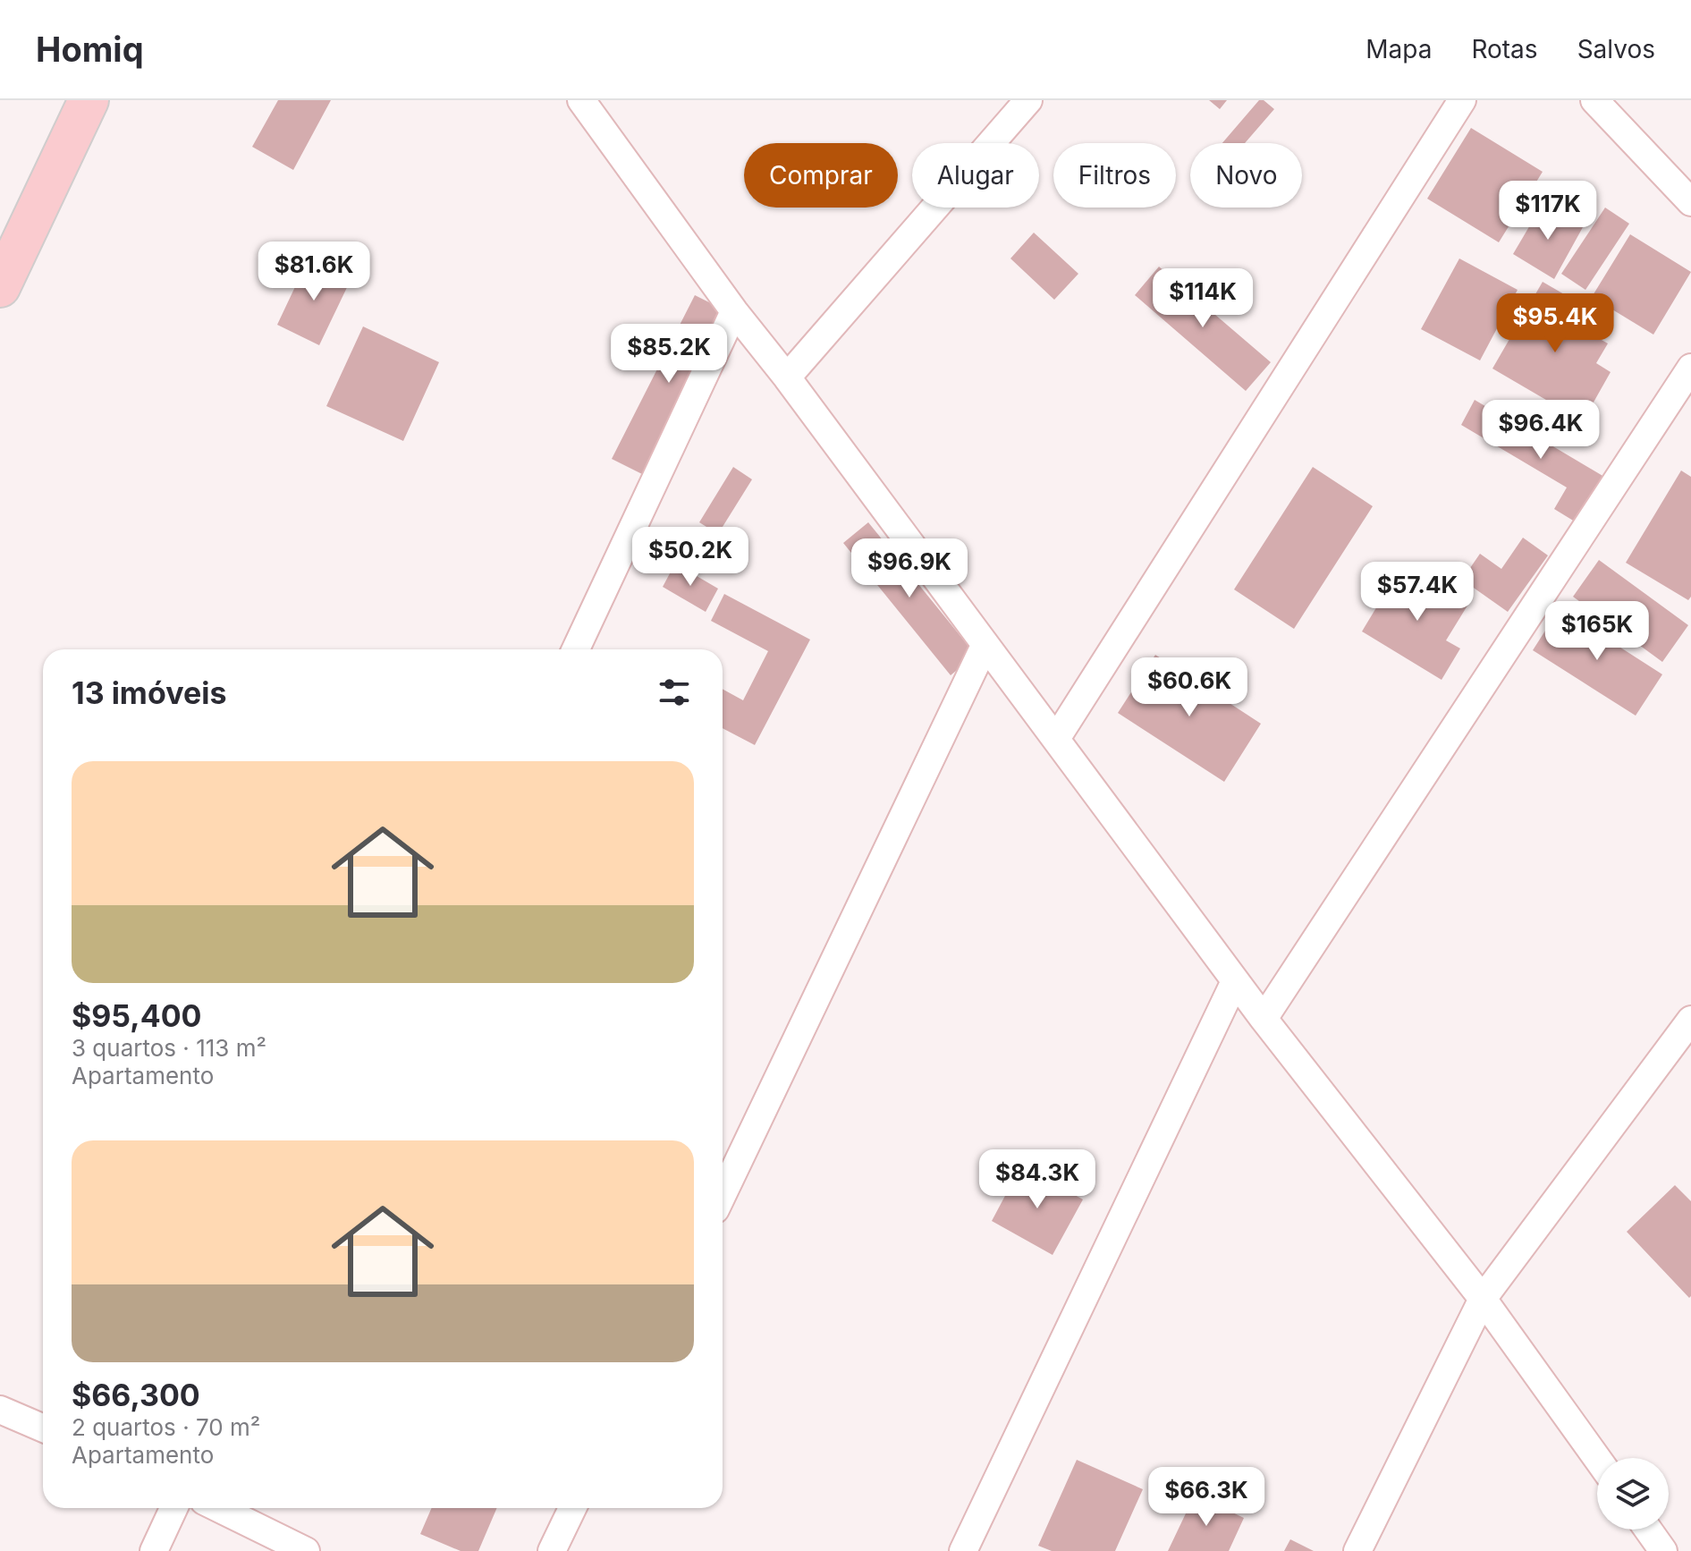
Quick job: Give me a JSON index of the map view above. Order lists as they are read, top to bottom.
{
  "page": {
    "header": "Homiq",
    "nav": ["Mapa", "Rotas", "Salvos"],
    "chip": [
      "Comprar",
      "Alugar",
      "Filtros",
      "Novo"
    ],
    "price": [
      "$117K",
      "$81.6K",
      "$114K",
      "$95.4K",
      "$85.2K",
      "$96.4K",
      "$50.2K",
      "$96.9K",
      "$57.4K",
      "$165K",
      "$60.6K",
      "$84.3K",
      "$66.3K"
    ],
    "heading": "13 imóveis",
    "list": [
      {
        "name": "$95,400",
        "note": "3 quartos · 113 m² · Apartamento"
      },
      {
        "name": "$66,300",
        "note": "2 quartos · 70 m² · Apartamento"
      }
    ]
  }
}
